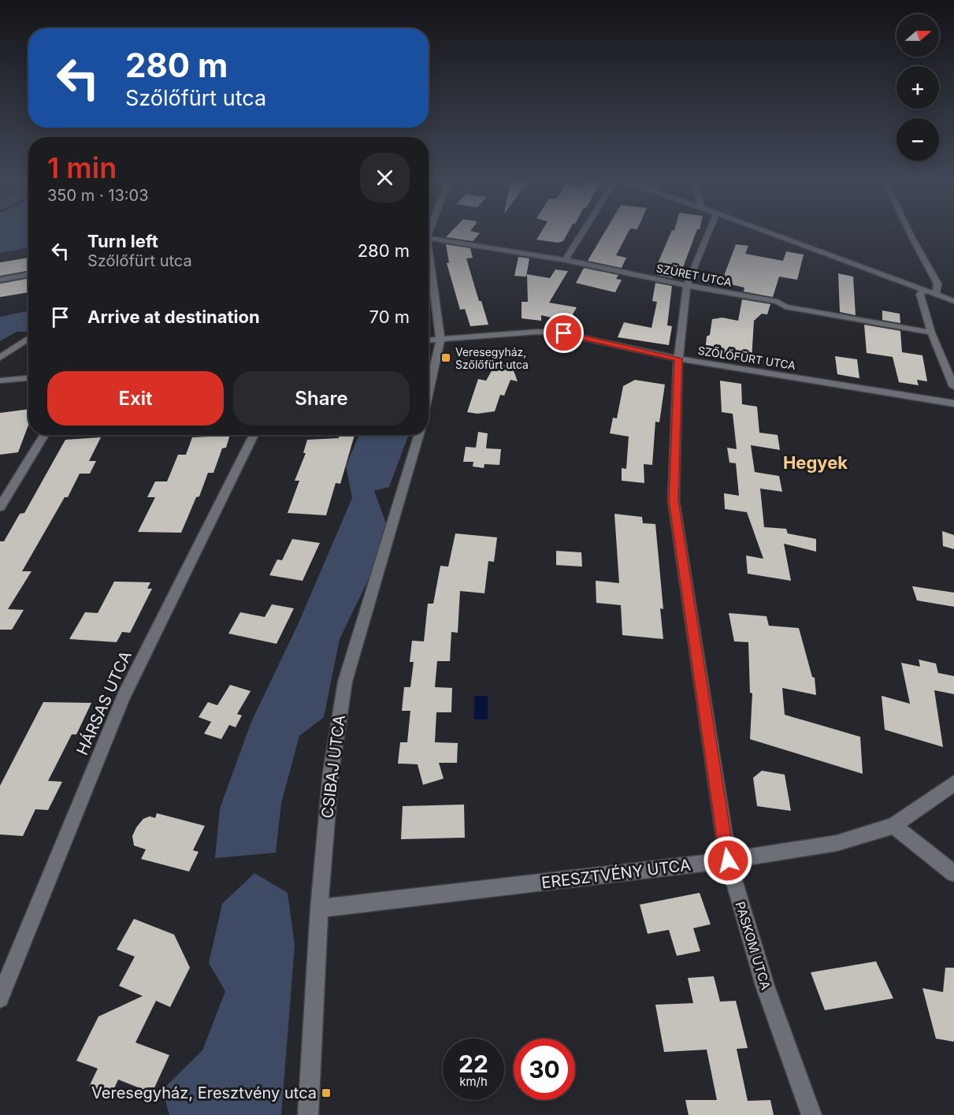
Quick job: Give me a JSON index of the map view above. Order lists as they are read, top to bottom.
{
  "streets": {
    "street": [
      "SZÜRET UTCA",
      "SZŐLŐFÜRT UTCA",
      "HÁRSAS UTCA",
      "CSIBAJ UTCA",
      "ERESZTVÉNY UTCA",
      "PASKOM UTCA"
    ]
  },
  "crossings": [
    ["SZÜRET UTCA", "PASKOM UTCA"],
    ["SZŐLŐFÜRT UTCA", "PASKOM UTCA"],
    ["CSIBAJ UTCA", "ERESZTVÉNY UTCA"],
    ["ERESZTVÉNY UTCA", "PASKOM UTCA"]
  ],
  "districts": ["Hegyek"],
  "places": {
    "transit": ["Veresegyház, Szőlőfürt utca", "Veresegyház, Eresztvény utca"]
  },
  "north": "right",
  "page": {
    "map_buttons": ["+", "−"],
    "turn": ["280 m", "Szőlőfürt utca"],
    "heading": ["1 min", "350 m · 13:03"],
    "list": [
      {
        "name": "Turn left",
        "note": "Szőlőfürt utca",
        "value": "280 m"
      },
      {
        "name": "Arrive at destination",
        "value": "70 m"
      }
    ],
    "buttons": ["Exit", "Share"],
    "speed": "22 km/h",
    "limit": "30"
  }
}
